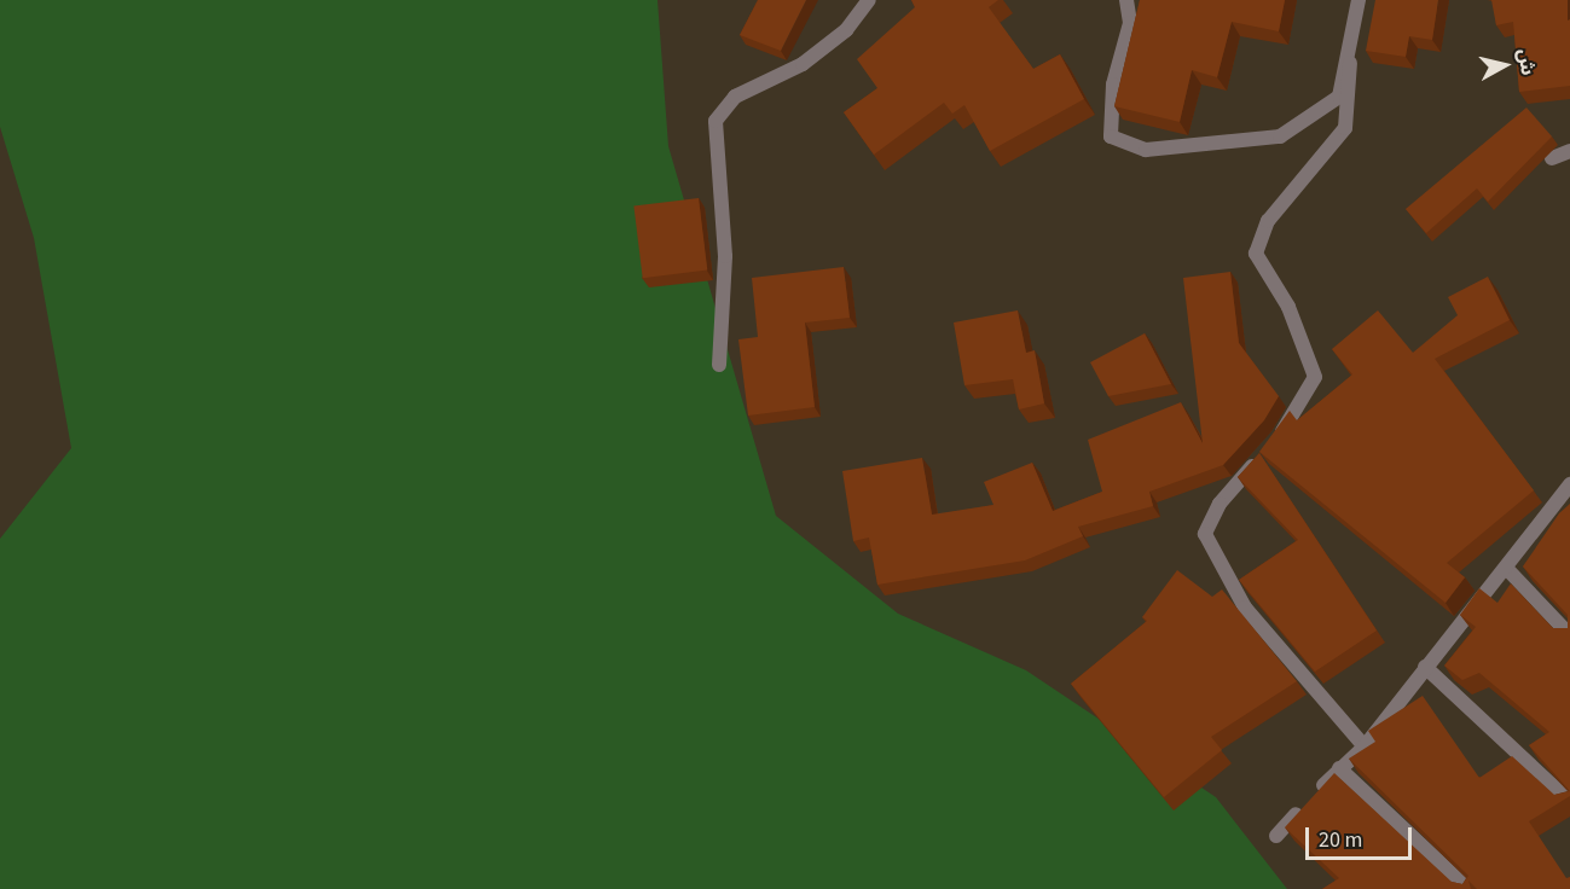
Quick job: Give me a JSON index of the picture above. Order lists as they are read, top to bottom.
{
  "scale_bar": "20 m",
  "north": "right"
}
